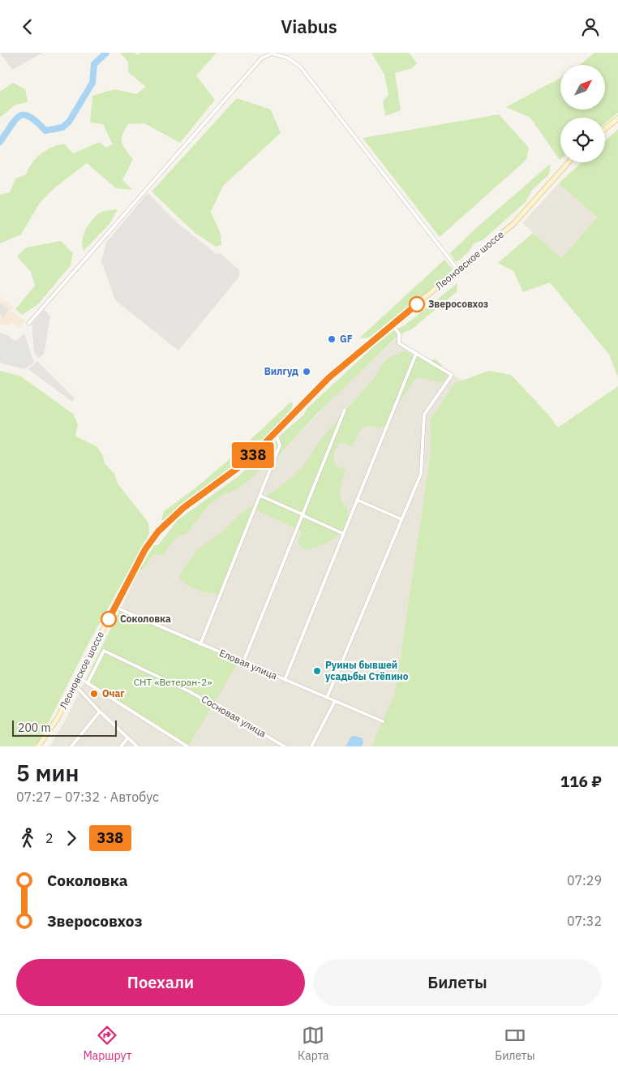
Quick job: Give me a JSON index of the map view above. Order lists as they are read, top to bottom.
{
  "streets": {
    "main road": ["Леоновское шоссе"],
    "street": ["Еловая улица", "Сосновая улица"]
  },
  "crossings": [
    ["Леоновское шоссе", "Еловая улица"]
  ],
  "parks": ["СНТ «Ветеран-2»"],
  "places": [
    "Зверосовхоз",
    "GF",
    "Вилгуд",
    "Соколовка",
    "Руины бывшей усадьбы Стёпино",
    "Очаг"
  ],
  "lines": ["bus line 338"],
  "scale_bar": "200 m",
  "north": "top right",
  "page": {
    "header": "Viabus",
    "on_map": "338",
    "scale": "200 m",
    "heading": ["5 мин", "07:27 – 07:32 · Автобус", "116 ₽"],
    "legs": ["2", "338"],
    "list": [
      {
        "name": "Соколовка",
        "value": "07:29"
      },
      {
        "name": "Зверосовхоз",
        "value": "07:32"
      }
    ],
    "buttons": ["Поехали", "Билеты"],
    "tabs": ["Маршрут", "Карта", "Билеты"]
  }
}
